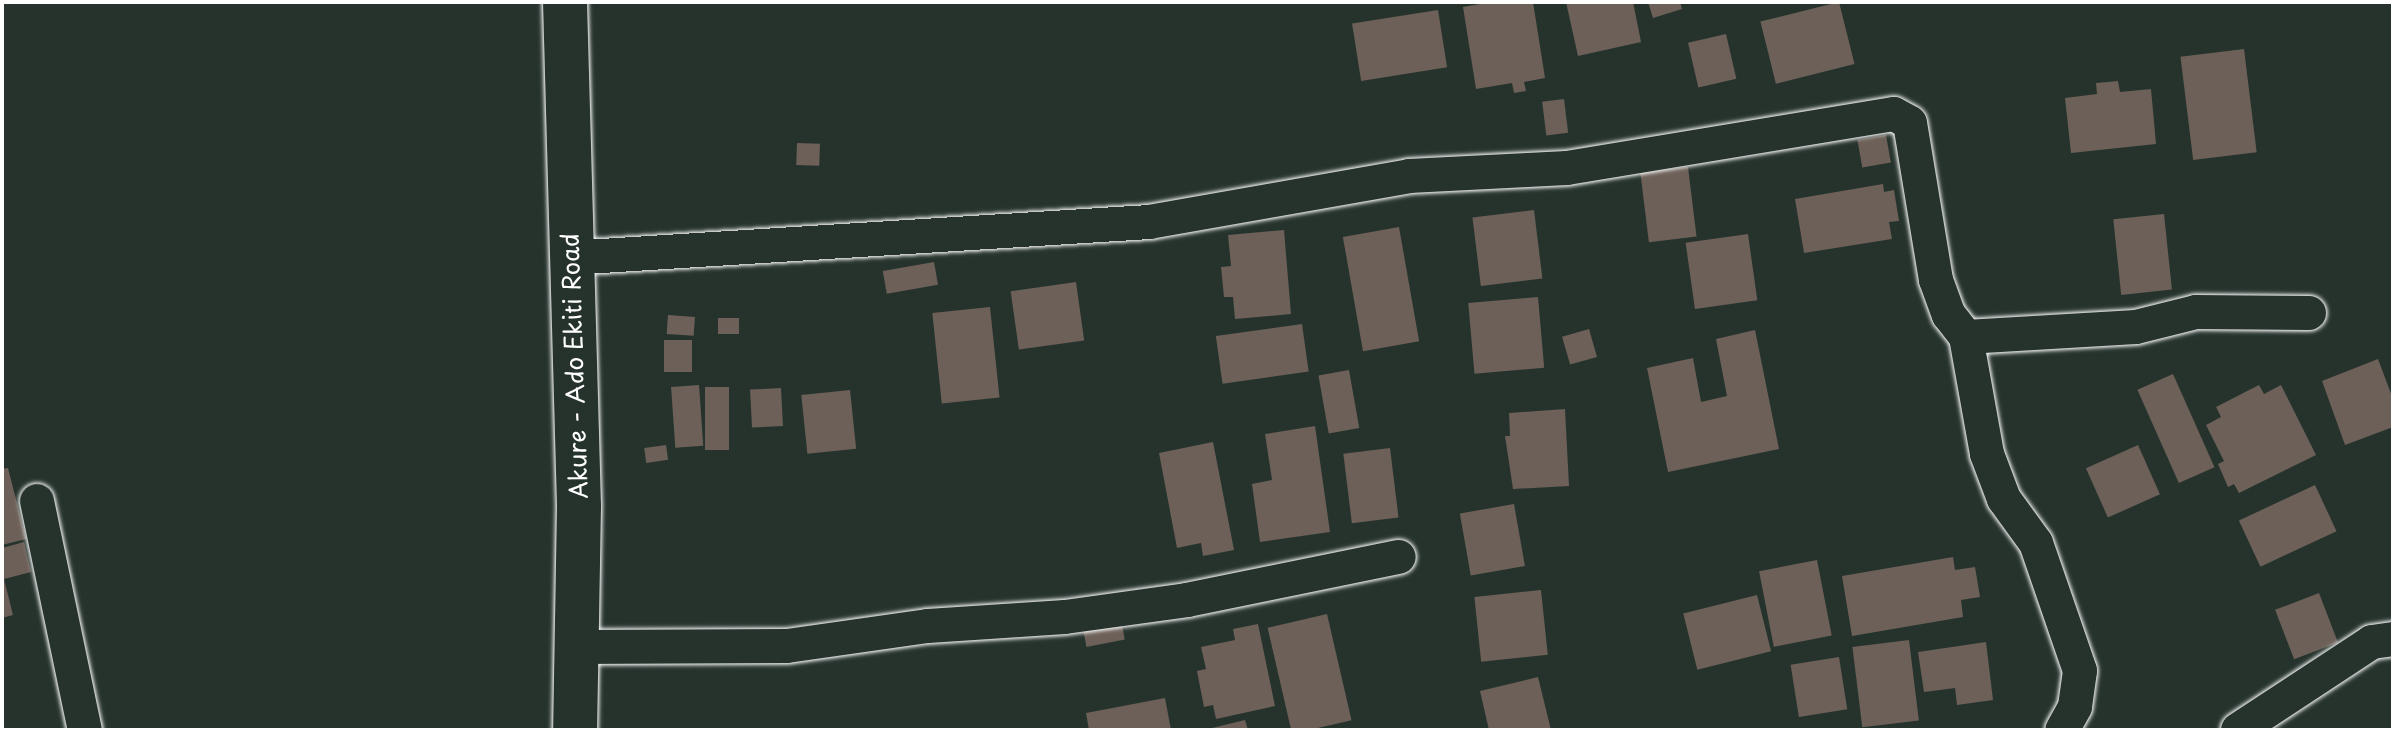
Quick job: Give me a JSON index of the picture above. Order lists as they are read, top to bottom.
{
  "streets": {
    "main road": ["Akure - Ado Ekiti Road"]
  }
}
